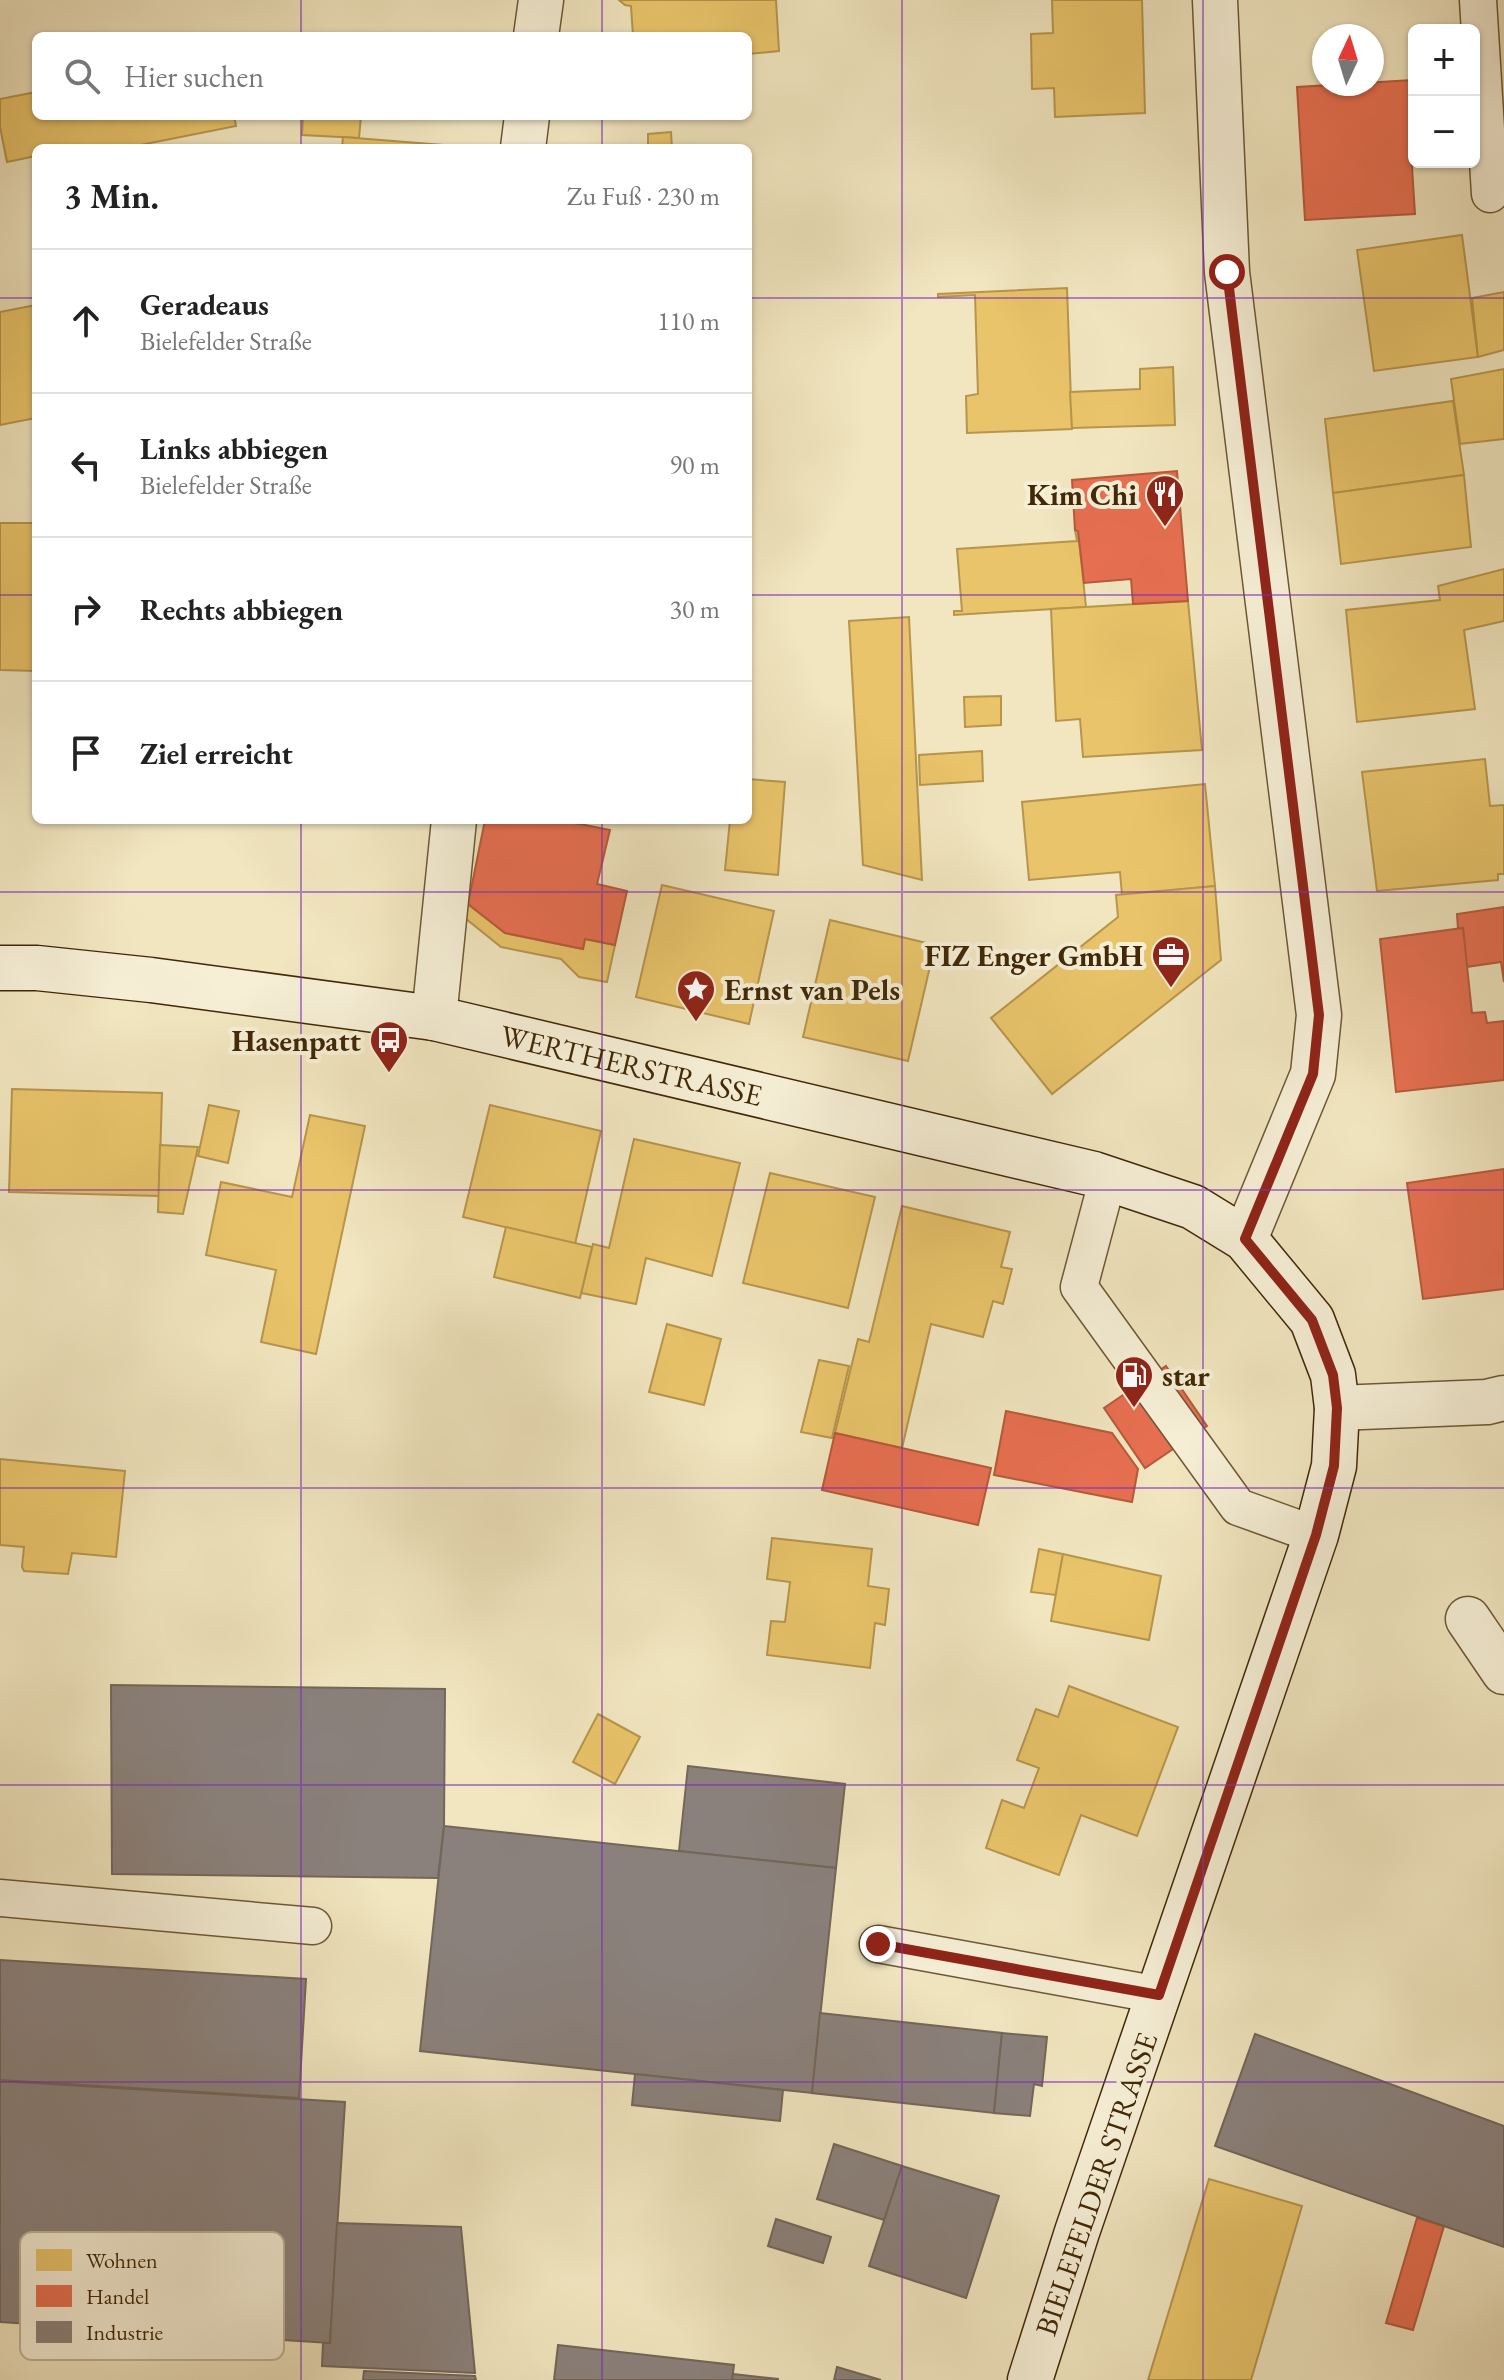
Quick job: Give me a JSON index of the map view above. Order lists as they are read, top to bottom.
{
  "streets": {
    "main road": ["WERTHERSTRASSE", "BIELEFELDER STRASSE"]
  },
  "crossings": [
    ["WERTHERSTRASSE", "BIELEFELDER STRASSE"]
  ],
  "places": {
    "restaurant": ["Kim Chi"],
    "office": ["FIZ Enger GmbH"],
    "place": ["Ernst van Pels"],
    "bus stop": ["Hasenpatt"],
    "fuel station": ["star"]
  },
  "legend": ["Wohnen", "Handel", "Industrie"],
  "north": "top",
  "page": {
    "map_buttons": ["+", "−"],
    "search": "Hier suchen",
    "heading": ["3 Min.", "Zu Fuß · 230 m"],
    "list": [
      ["Geradeaus", "Bielefelder Straße", "110 m"],
      ["Links abbiegen", "Bielefelder Straße", "90 m"],
      ["Rechts abbiegen", "30 m"],
      "Ziel erreicht"
    ]
  }
}
